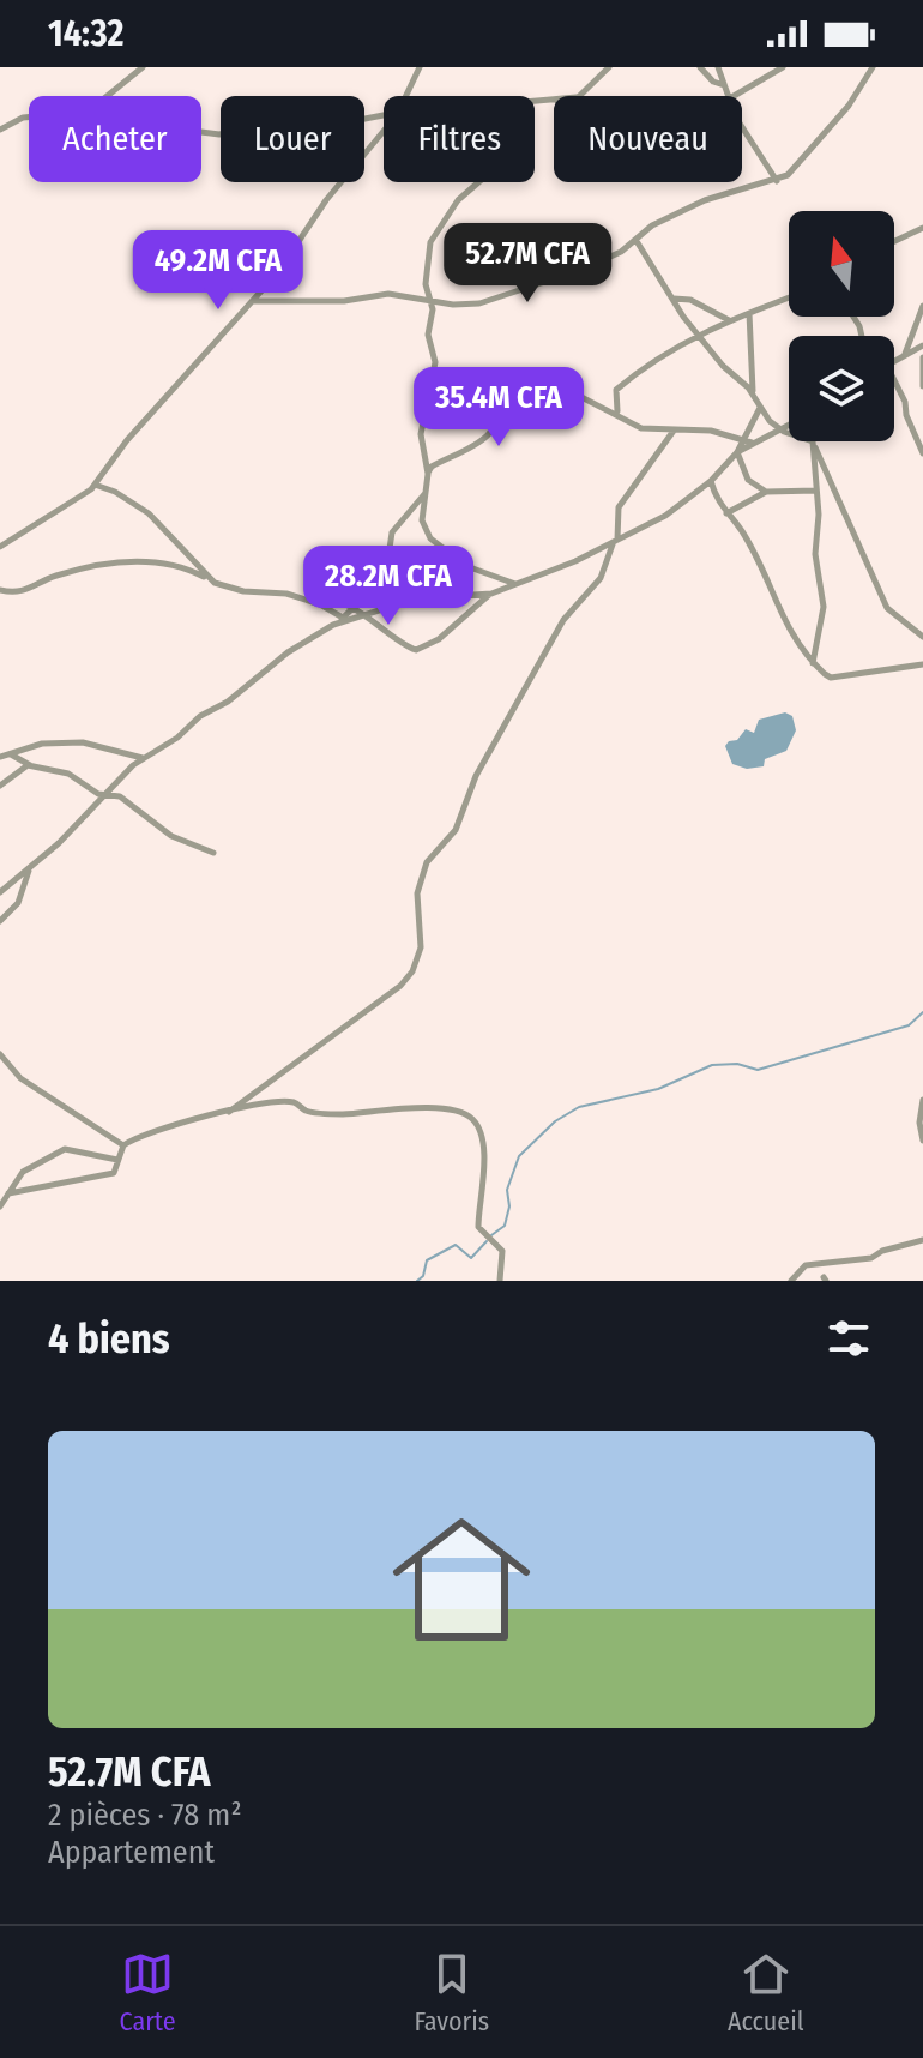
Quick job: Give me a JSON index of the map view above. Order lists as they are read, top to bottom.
{
  "north": "top",
  "page": {
    "status": "14:32",
    "chip": [
      "Acheter",
      "Louer",
      "Filtres",
      "Nouveau"
    ],
    "price": [
      "52.7M CFA",
      "49.2M CFA",
      "35.4M CFA",
      "28.2M CFA"
    ],
    "heading": "4 biens",
    "list": [
      {
        "name": "52.7M CFA",
        "note": "2 pièces · 78 m² · Appartement"
      }
    ],
    "tabs": ["Carte", "Favoris", "Accueil"]
  }
}
